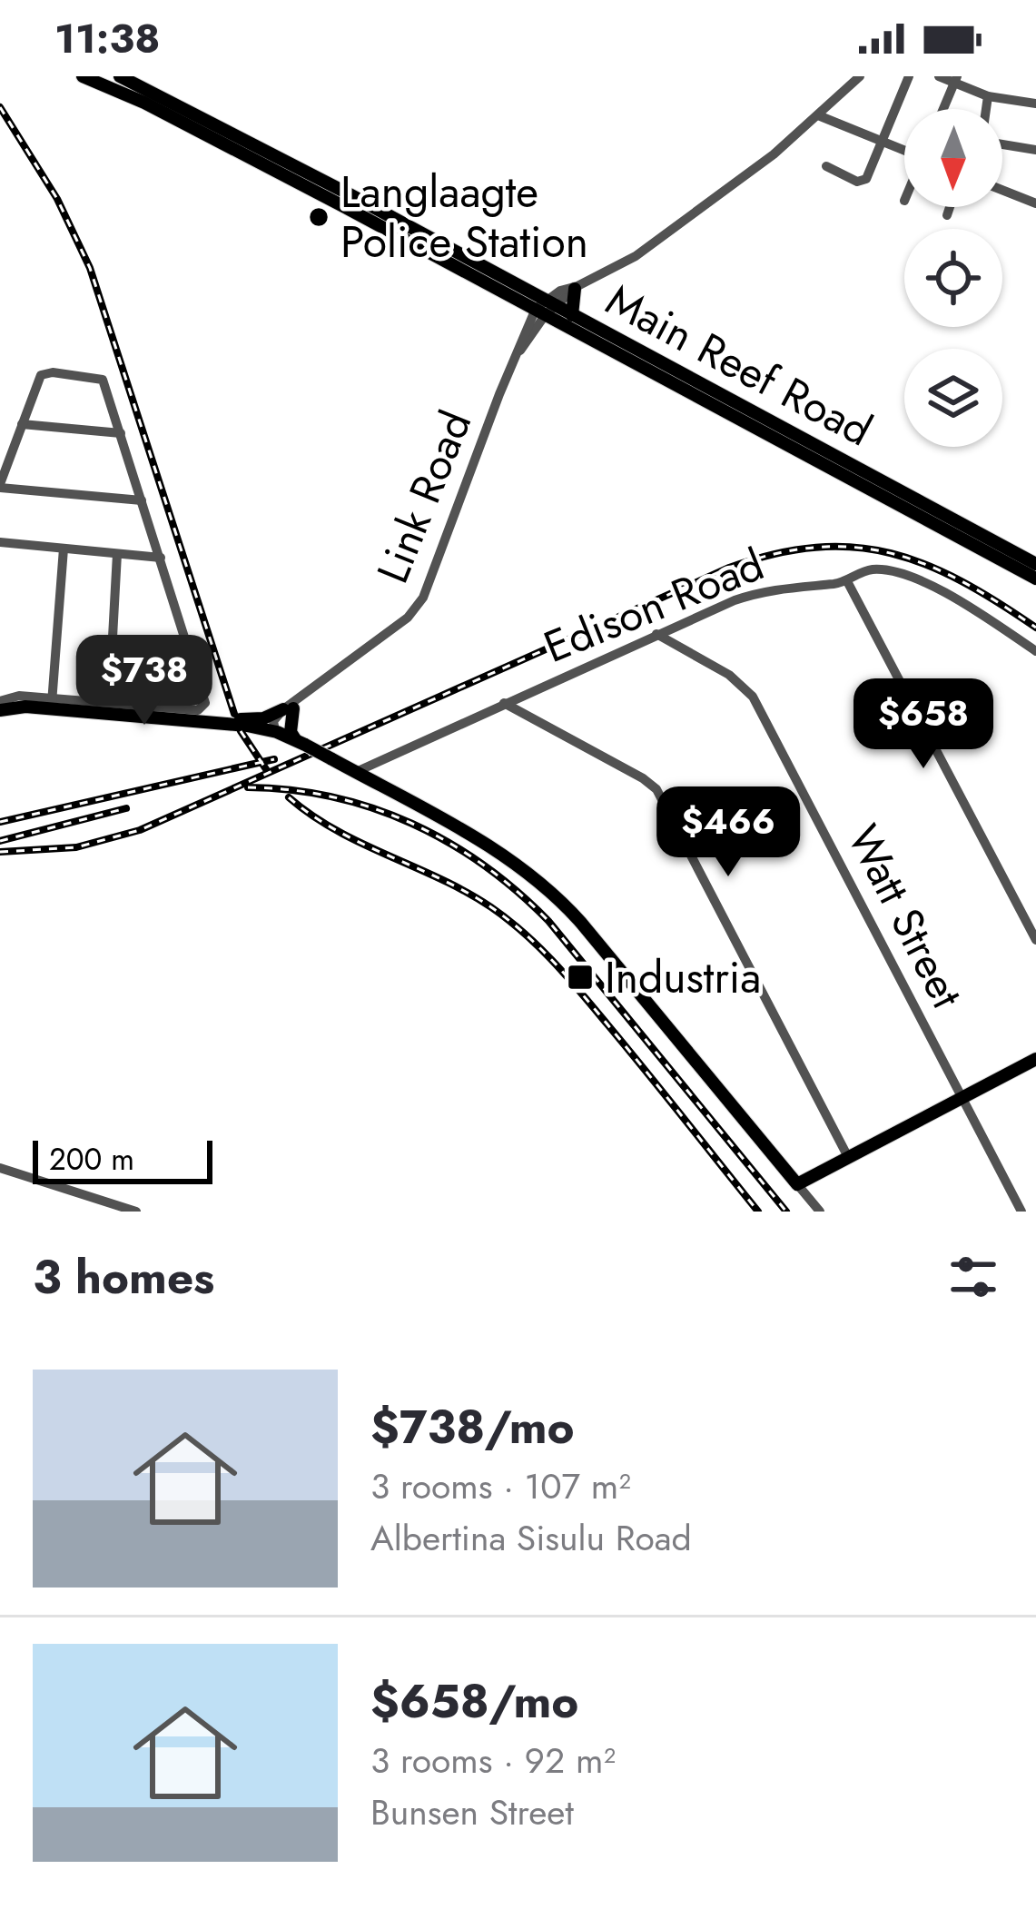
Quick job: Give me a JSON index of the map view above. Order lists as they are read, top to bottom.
{
  "streets": {
    "main road": ["Main Reef Road"],
    "street": ["Link Road", "Edison Road", "Watt Street"]
  },
  "crossings": [
    ["Main Reef Road", "Link Road"],
    ["Edison Road", "Watt Street"]
  ],
  "places": {
    "other": ["Langlaagte Police Station"],
    "transit": ["Industria"]
  },
  "scale_bar": "200 m",
  "north": "bottom",
  "page": {
    "status": "11:38",
    "price": ["$738", "$658", "$466"],
    "scale": "200 m",
    "heading": "3 homes",
    "list": [
      {
        "name": "$738/mo",
        "note": "3 rooms · 107 m² · Albertina Sisulu Road"
      },
      {
        "name": "$658/mo",
        "note": "3 rooms · 92 m² · Bunsen Street"
      }
    ]
  }
}
